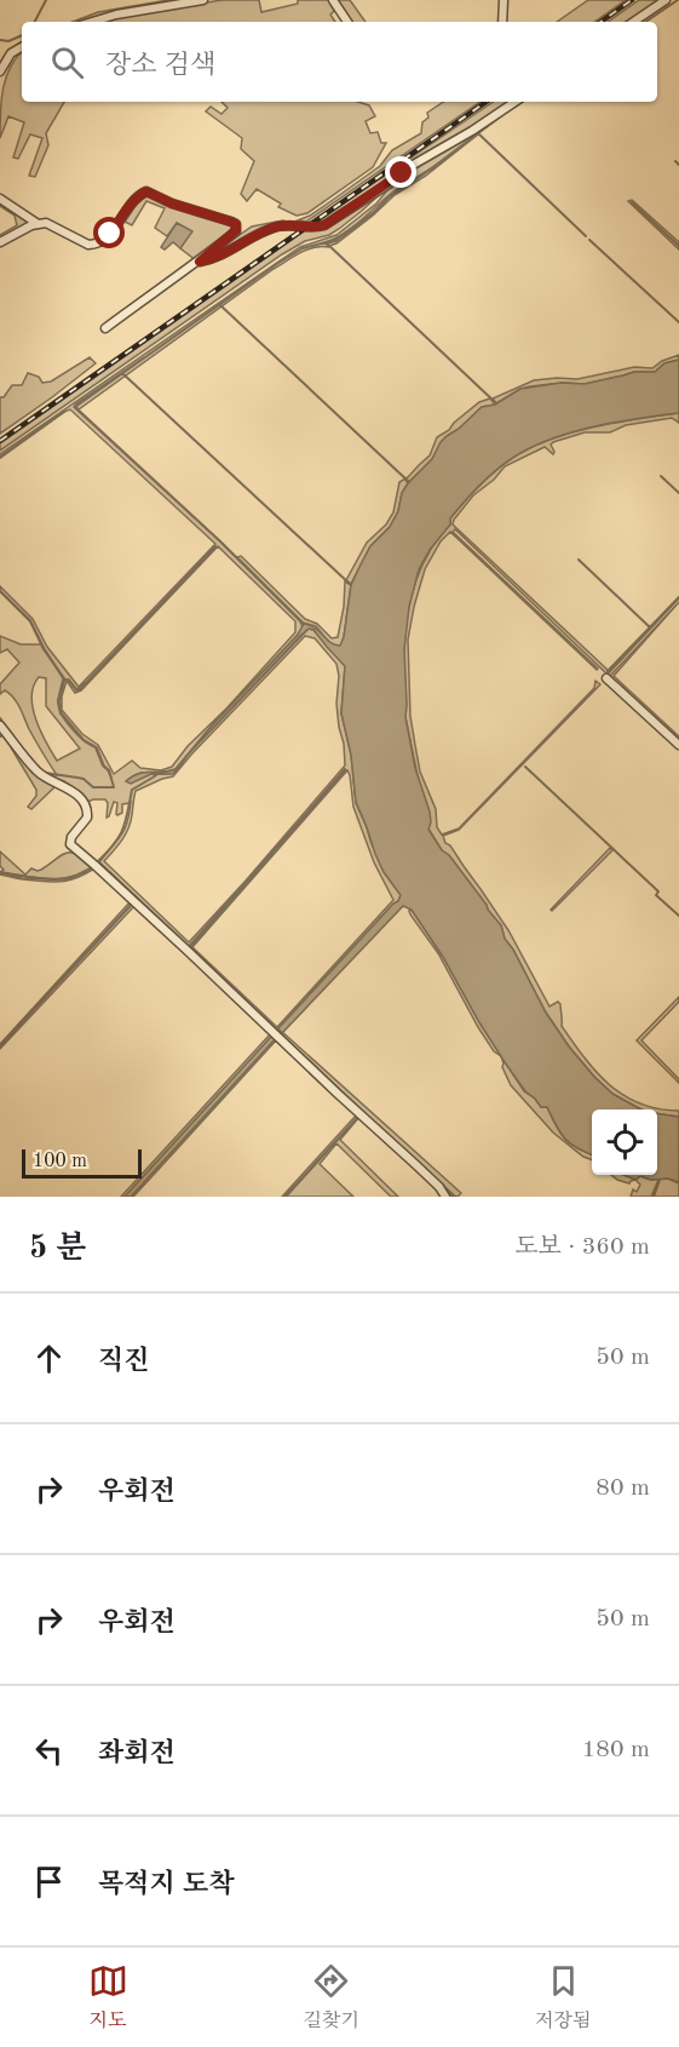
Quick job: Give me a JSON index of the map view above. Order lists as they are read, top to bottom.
{
  "scale_bar": "100 m",
  "page": {
    "search": "장소 검색",
    "scale": "100 m",
    "heading": ["5 분", "도보 · 360 m"],
    "list": [
      ["직진", "50 m"],
      ["우회전", "80 m"],
      ["우회전", "50 m"],
      ["좌회전", "180 m"],
      "목적지 도착"
    ],
    "nav": ["지도", "길찾기", "저장됨"]
  }
}
